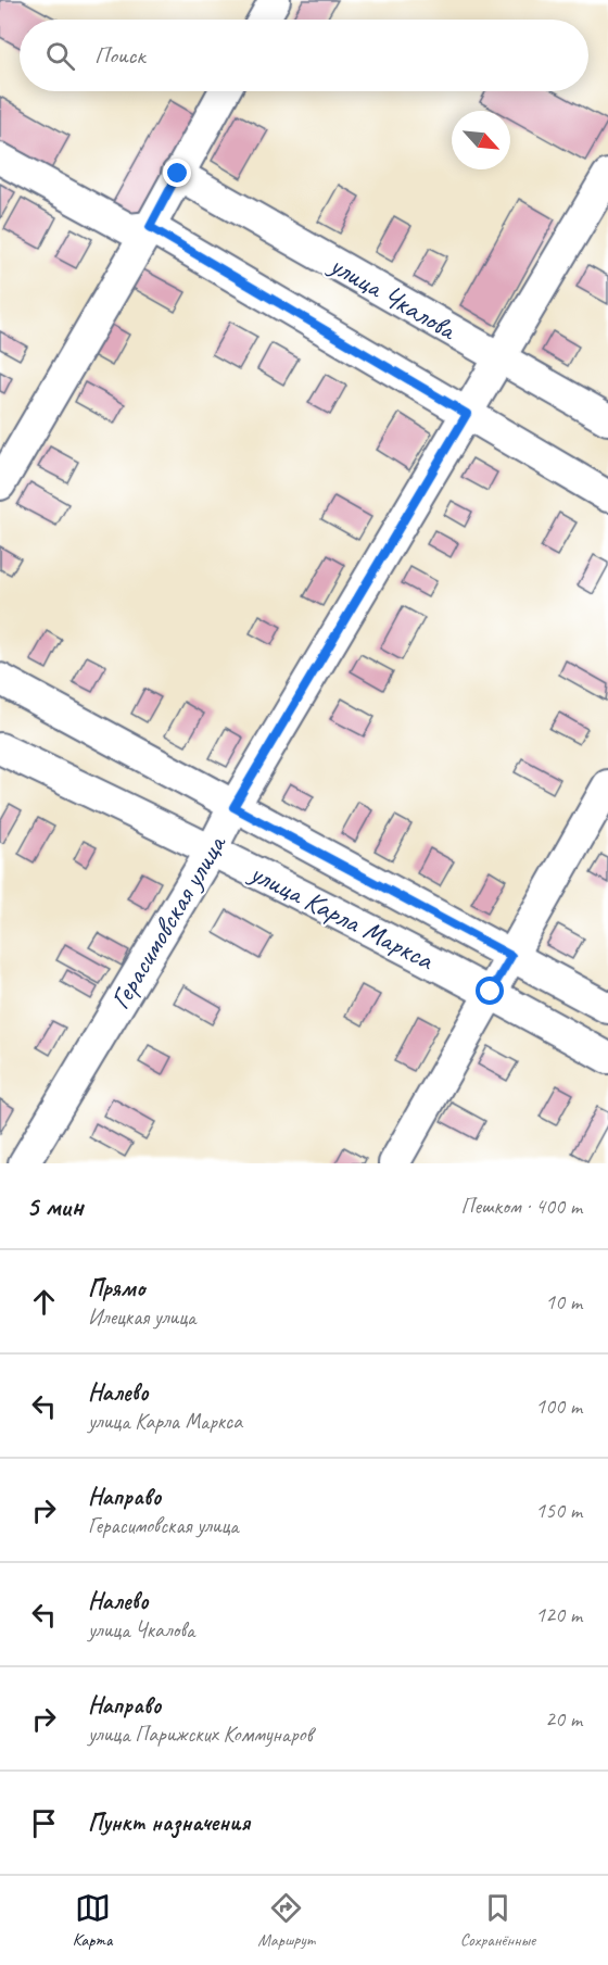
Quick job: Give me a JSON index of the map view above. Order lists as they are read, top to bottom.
{
  "streets": {
    "street": ["улица Чкалова", "улица Карла Маркса", "Герасимовская улица"]
  },
  "crossings": [
    ["улица Чкалова", "Герасимовская улица"],
    ["улица Карла Маркса", "Герасимовская улица"]
  ],
  "north": "bottom right",
  "page": {
    "search": "Поиск",
    "heading": ["5 мин", "Пешком · 400 m"],
    "list": [
      ["Прямо", "Илецкая улица", "10 m"],
      ["Налево", "улица Карла Маркса", "100 m"],
      ["Направо", "Герасимовская улица", "150 m"],
      ["Налево", "улица Чкалова", "120 m"],
      ["Направо", "улица Парижских Коммунаров", "20 m"],
      "Пункт назначения"
    ],
    "nav": ["Карта", "Маршрут", "Сохранённые"]
  }
}
